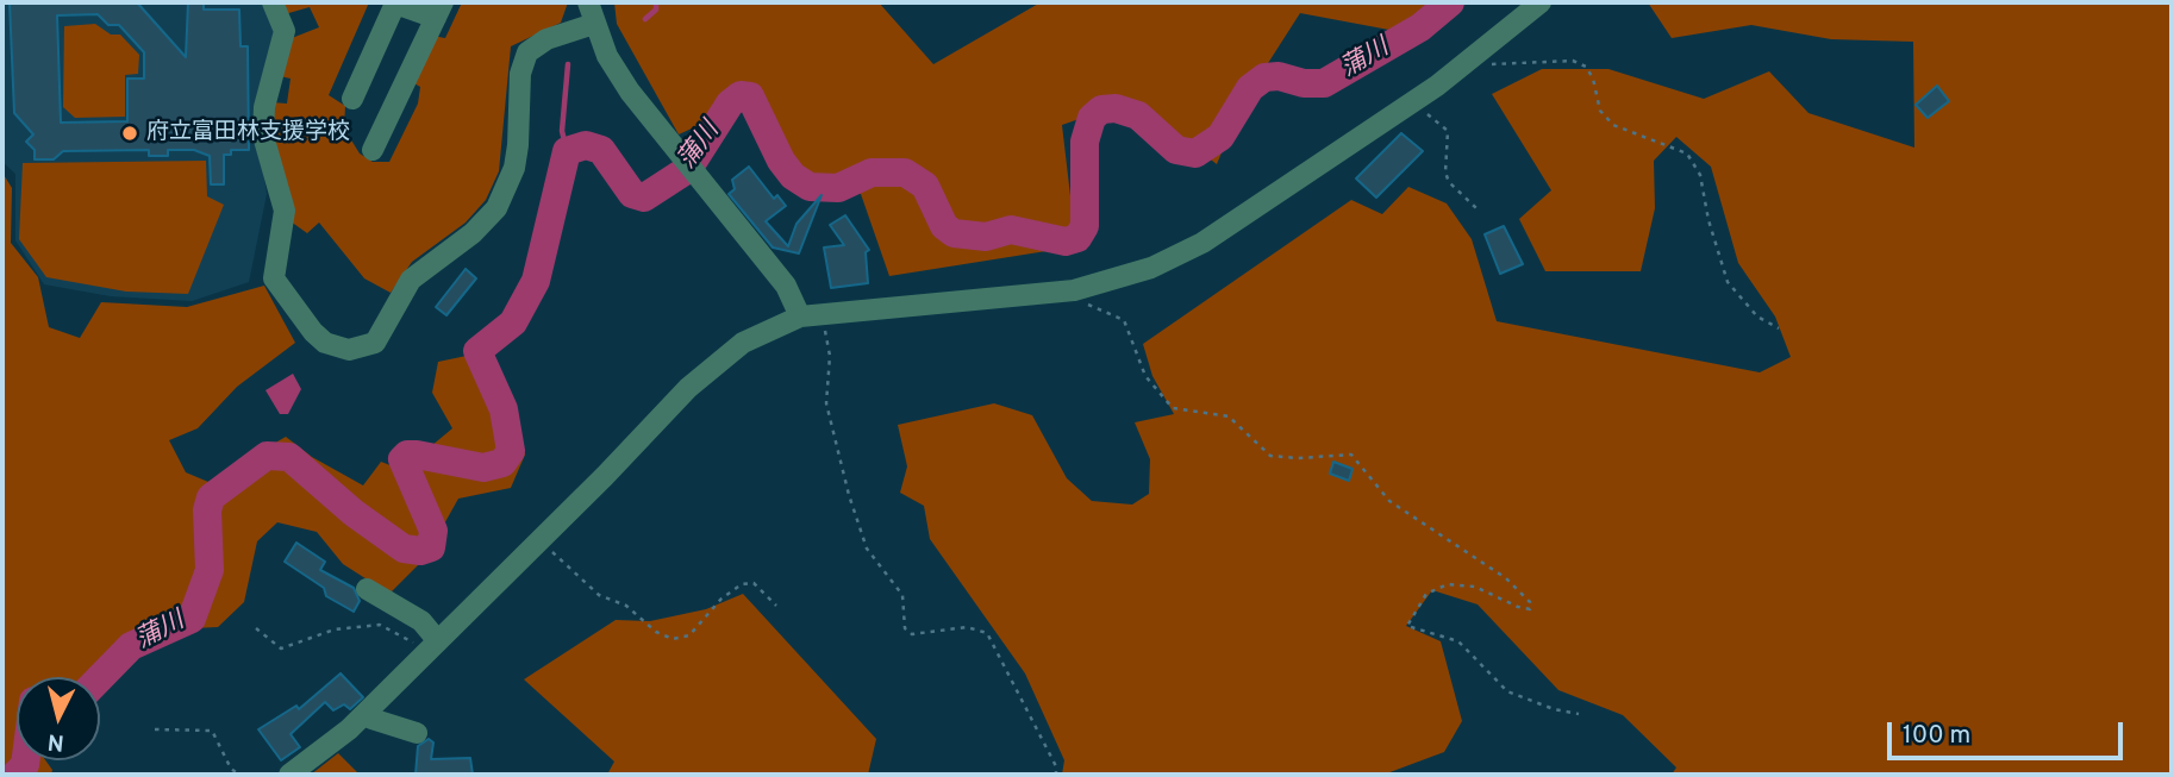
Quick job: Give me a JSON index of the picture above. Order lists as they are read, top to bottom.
{
  "water": ["蒲川"],
  "places": ["府立富田林支援学校"],
  "scale_bar": "100 m",
  "north": "bottom"
}
